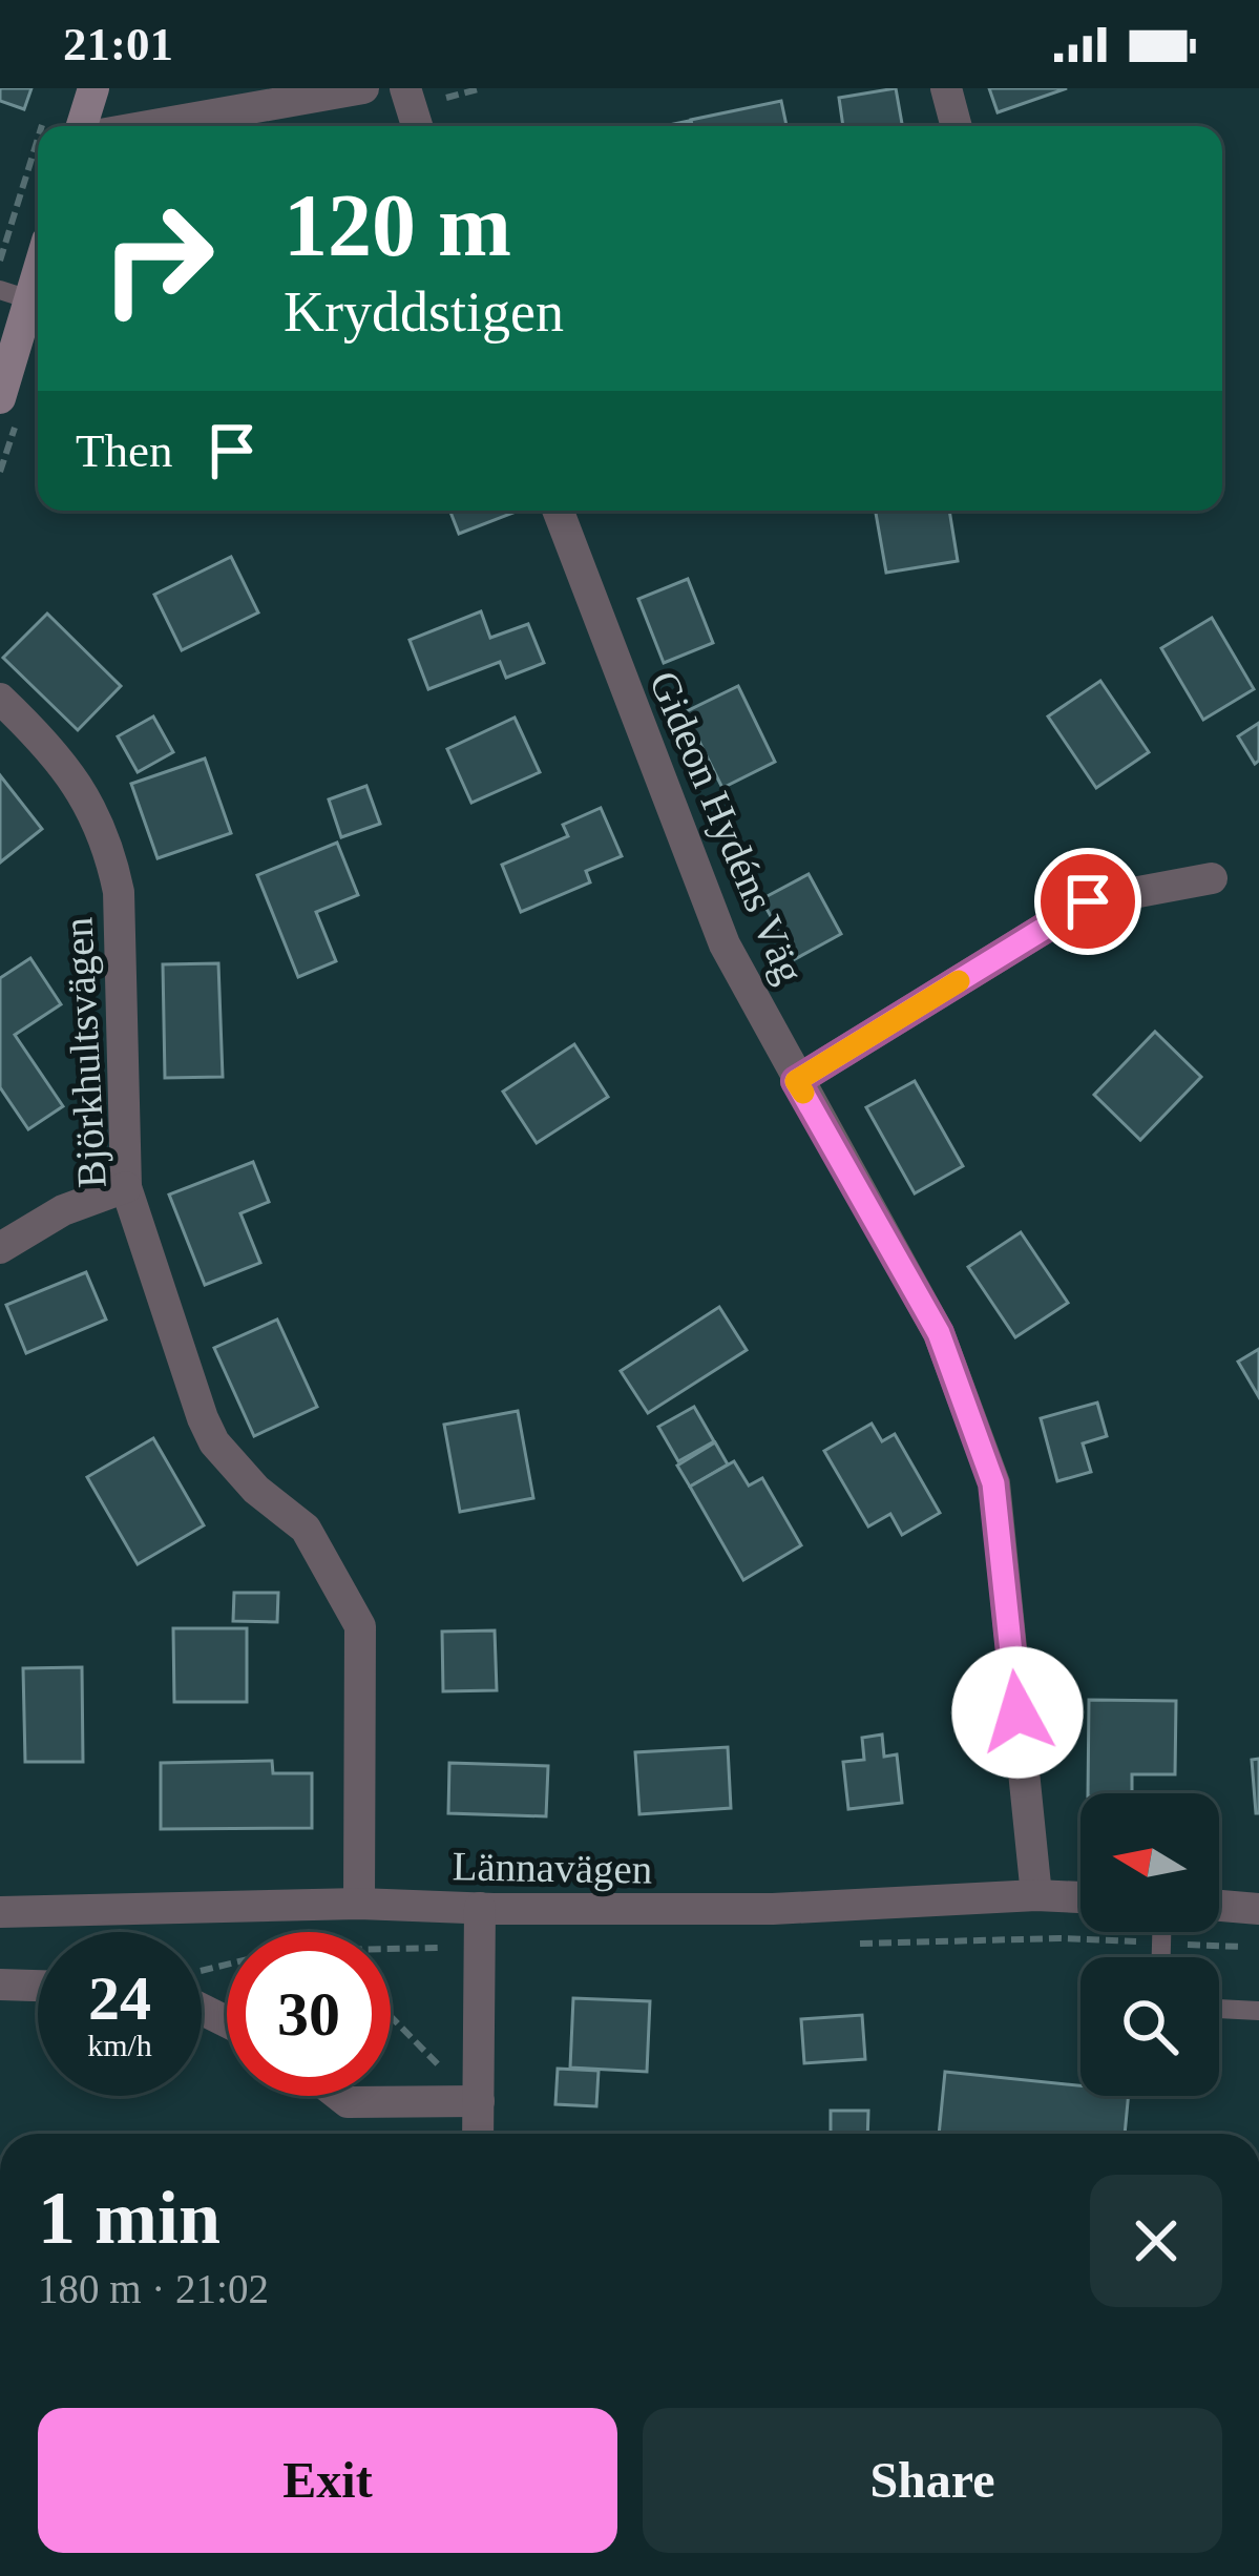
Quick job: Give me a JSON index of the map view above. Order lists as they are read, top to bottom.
{
  "streets": {
    "street": ["Gideon Hydéns Väg", "Björkhultsvägen", "Lännavägen"]
  },
  "crossings": [
    ["Gideon Hydéns Väg", "Lännavägen"],
    ["Björkhultsvägen", "Lännavägen"]
  ],
  "north": "left",
  "page": {
    "status": "21:01",
    "turn": ["120 m", "Kryddstigen"],
    "then": "Then",
    "speed": "24 km/h",
    "limit": "30",
    "heading": ["1 min", "180 m · 21:02"],
    "buttons": ["Exit", "Share"]
  }
}
